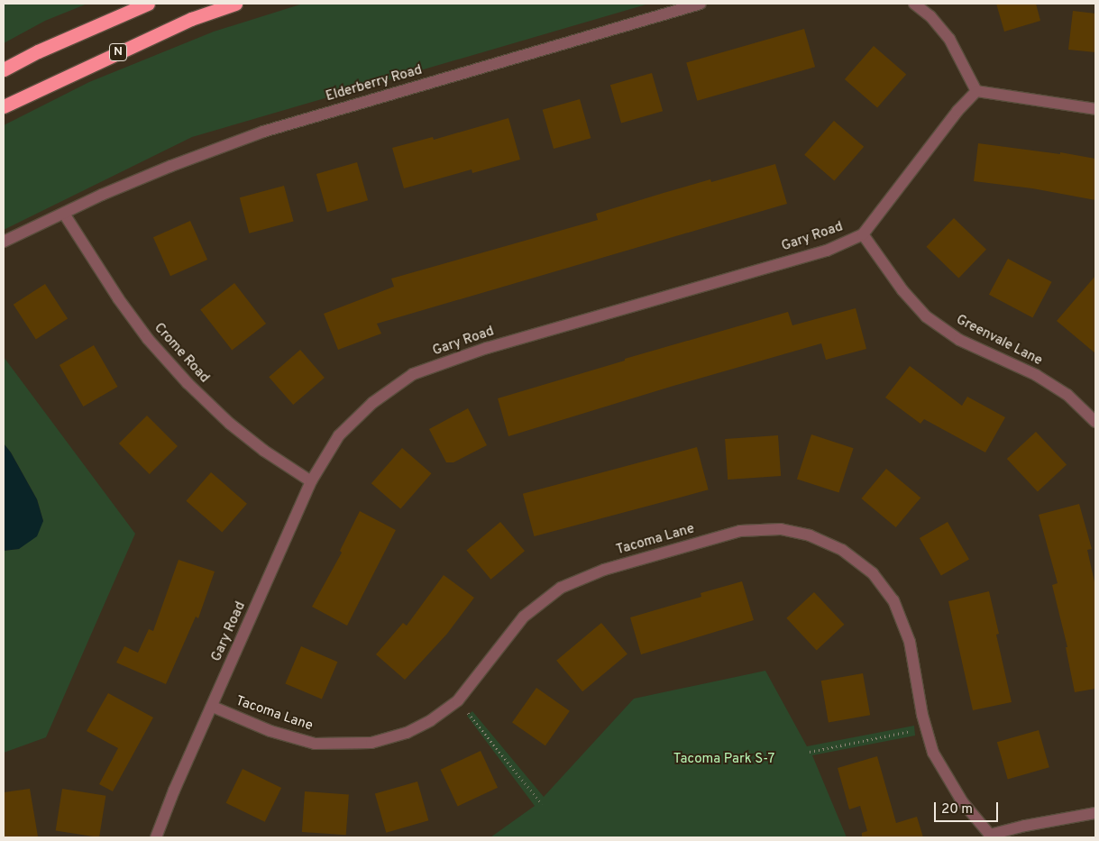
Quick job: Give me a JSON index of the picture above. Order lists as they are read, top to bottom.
{
  "streets": {
    "highway": ["N"],
    "street": [
      "Elderberry Road",
      "Gary Road",
      "Greenvale Lane",
      "Crome Road",
      "Tacoma Lane"
    ]
  },
  "crossings": [
    ["Elderberry Road", "Crome Road"],
    ["Gary Road", "Greenvale Lane"],
    ["Gary Road", "Crome Road"],
    ["Gary Road", "Tacoma Lane"]
  ],
  "parks": ["Tacoma Park S-7"],
  "scale_bar": "20 m"
}
